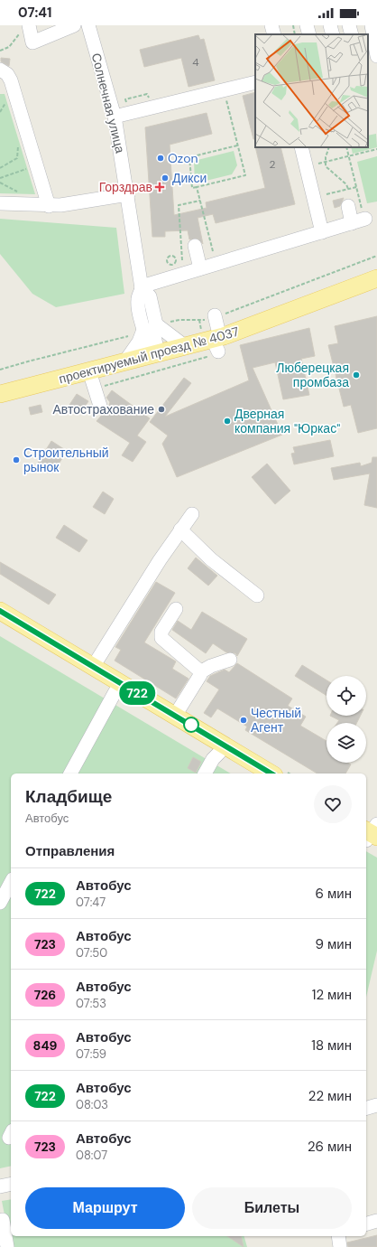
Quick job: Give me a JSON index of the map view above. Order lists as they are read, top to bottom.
{
  "streets": {
    "main road": ["проектируемый проезд № 4037"],
    "street": ["Солнечная улица"]
  },
  "places": {
    "other": [
      "Ozon",
      "Дикси",
      "Люберецкая промбаза",
      "Автострахование",
      "Дверная компания \"Юркас\"",
      "Строительный рынок",
      "Честный Агент"
    ],
    "health": ["Горздрав"]
  },
  "lines": ["bus line 722"],
  "house_numbers": ["4", "2"],
  "page": {
    "status": "07:41",
    "on_map": "722",
    "heading": [
      ["Кладбище", "Автобус"],
      "Отправления"
    ],
    "list": [
      {
        "mark": "722",
        "name": "Автобус",
        "note": "07:47",
        "value": "6 мин"
      },
      {
        "mark": "723",
        "name": "Автобус",
        "note": "07:50",
        "value": "9 мин"
      },
      {
        "mark": "726",
        "name": "Автобус",
        "note": "07:53",
        "value": "12 мин"
      },
      {
        "mark": "849",
        "name": "Автобус",
        "note": "07:59",
        "value": "18 мин"
      },
      {
        "mark": "722",
        "name": "Автобус",
        "note": "08:03",
        "value": "22 мин"
      },
      {
        "mark": "723",
        "name": "Автобус",
        "note": "08:07",
        "value": "26 мин"
      }
    ],
    "buttons": ["Маршрут", "Билеты"]
  }
}
